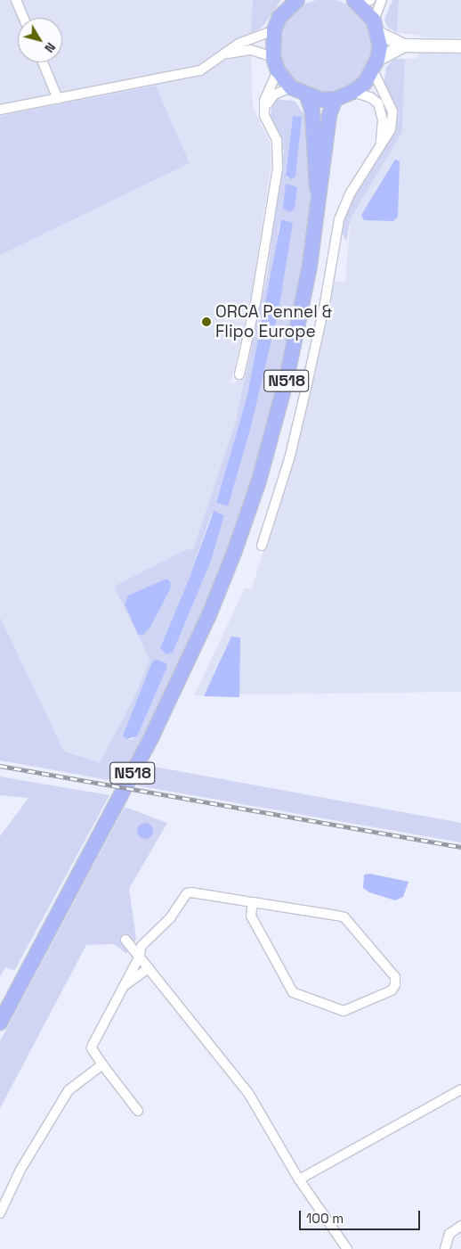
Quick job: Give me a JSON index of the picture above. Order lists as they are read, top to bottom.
{
  "streets": {
    "highway": ["N518"]
  },
  "places": ["ORCA Pennel & Flipo Europe"],
  "scale_bar": "100 m",
  "north": "bottom right"
}
